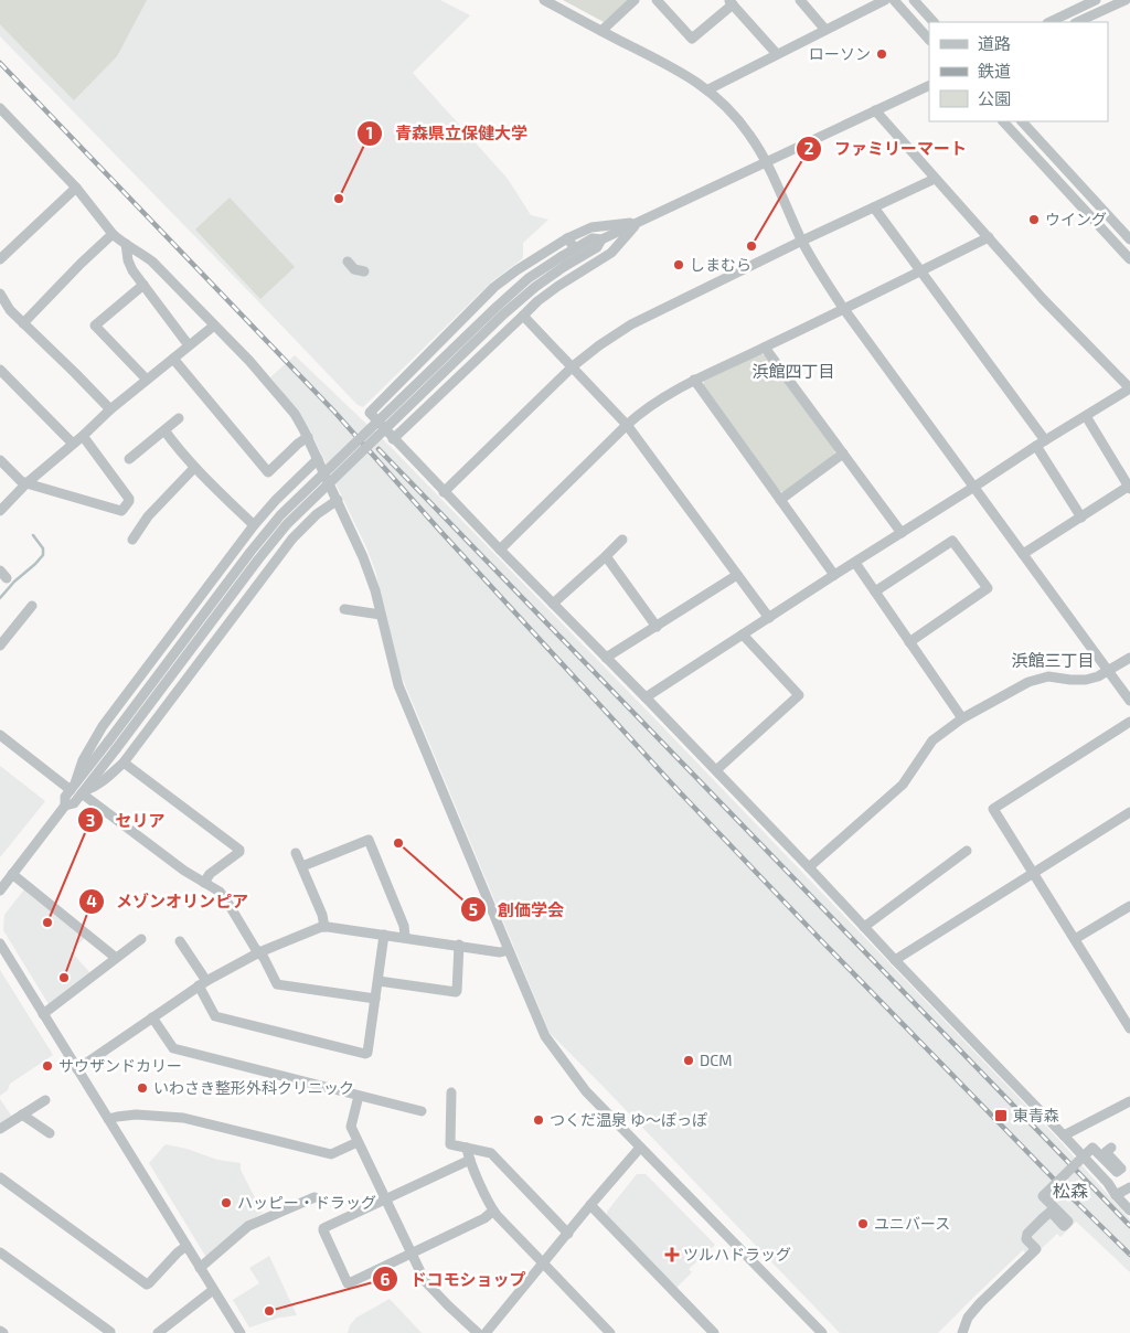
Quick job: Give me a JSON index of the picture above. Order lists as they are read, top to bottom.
{
  "districts": ["浜館四丁目", "浜館三丁目", "松森"],
  "places": {
    "other": [
      "ローソン",
      "青森県立保健大学",
      "ウイング",
      "ファミリーマート",
      "しまむら",
      "創価学会",
      "セリア",
      "メゾンオリンピア",
      "DCM",
      "サウザンドカリー",
      "いわさき整形外科クリニック",
      "つくだ温泉 ゆ～ぽっぽ",
      "ハッピー・ドラッグ",
      "ユニバース",
      "ドコモショップ"
    ],
    "transit": ["東青森"],
    "health": ["ツルハドラッグ"]
  },
  "legend": ["道路", "鉄道", "公園"]
}
